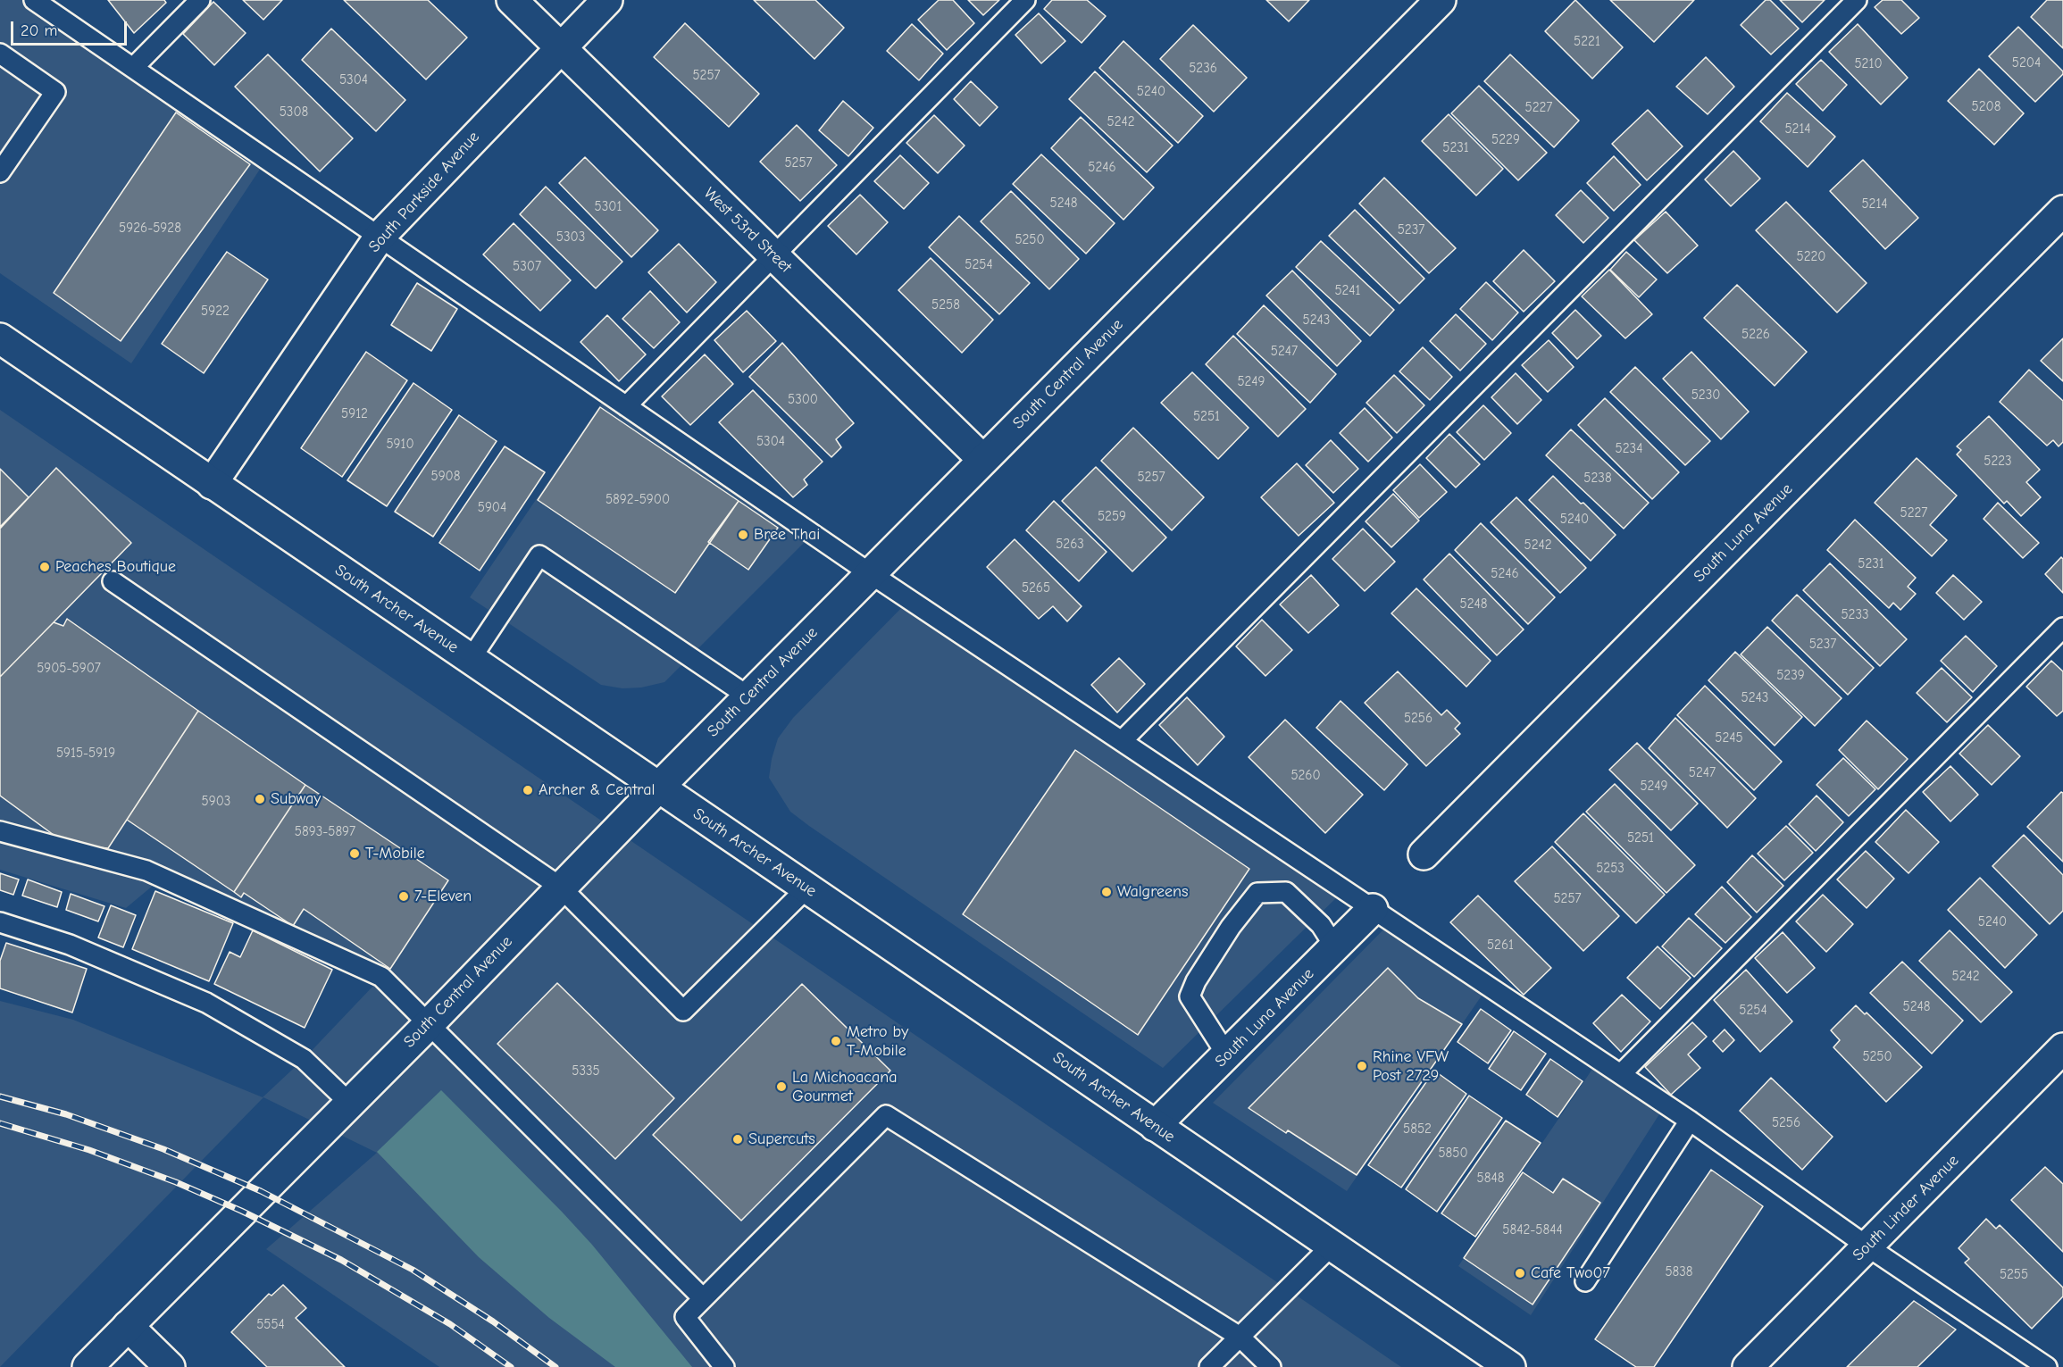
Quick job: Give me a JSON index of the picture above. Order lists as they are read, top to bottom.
{
  "streets": {
    "main road": [
      "South Parkside Avenue",
      "West 53rd Street",
      "South Central Avenue",
      "South Luna Avenue",
      "South Archer Avenue",
      "South Linder Avenue"
    ]
  },
  "crossings": [
    ["South Parkside Avenue", "West 53rd Street"],
    ["South Parkside Avenue", "South Archer Avenue"],
    ["West 53rd Street", "South Central Avenue"],
    ["South Central Avenue", "South Archer Avenue"],
    ["South Luna Avenue", "South Archer Avenue"]
  ],
  "places": [
    "Bree Thai",
    "Peaches Boutique",
    "Archer & Central",
    "Subway",
    "T-Mobile",
    "Walgreens",
    "7-Eleven",
    "Metro by T-Mobile",
    "Rhine VFW Post 2729",
    "La Michoacana Gourmet",
    "Supercuts",
    "Cafe Two07"
  ],
  "house_numbers": [
    "5221",
    "5204",
    "5210",
    "5236",
    "5257",
    "5304",
    "5240",
    "5208",
    "5227",
    "5308",
    "5242",
    "5214",
    "5229",
    "5231",
    "5257",
    "5246",
    "5248",
    "5214",
    "5301",
    "5926-5928",
    "5237",
    "5303",
    "5250",
    "5220",
    "5254",
    "5307",
    "5241",
    "5258",
    "5922",
    "5243",
    "5226",
    "5247",
    "5249",
    "5230",
    "5300",
    "5912",
    "5251",
    "5304",
    "5910",
    "5234",
    "5223",
    "5908",
    "5257",
    "5238",
    "5892-5900",
    "5904",
    "5227",
    "5259",
    "5240",
    "5263",
    "5242",
    "5231",
    "5246",
    "5265",
    "5248",
    "5233",
    "5237",
    "5905-5907",
    "5239",
    "5243",
    "5256",
    "5245",
    "5915-5919",
    "5247",
    "5260",
    "5249",
    "5903",
    "5893-5897",
    "5251",
    "5253",
    "5257",
    "5240",
    "5261",
    "5242",
    "5248",
    "5254",
    "5250",
    "5335",
    "5256",
    "5852",
    "5850",
    "5848",
    "5842-5844",
    "5838",
    "5255",
    "5554"
  ],
  "scale_bar": "20 m"
}
